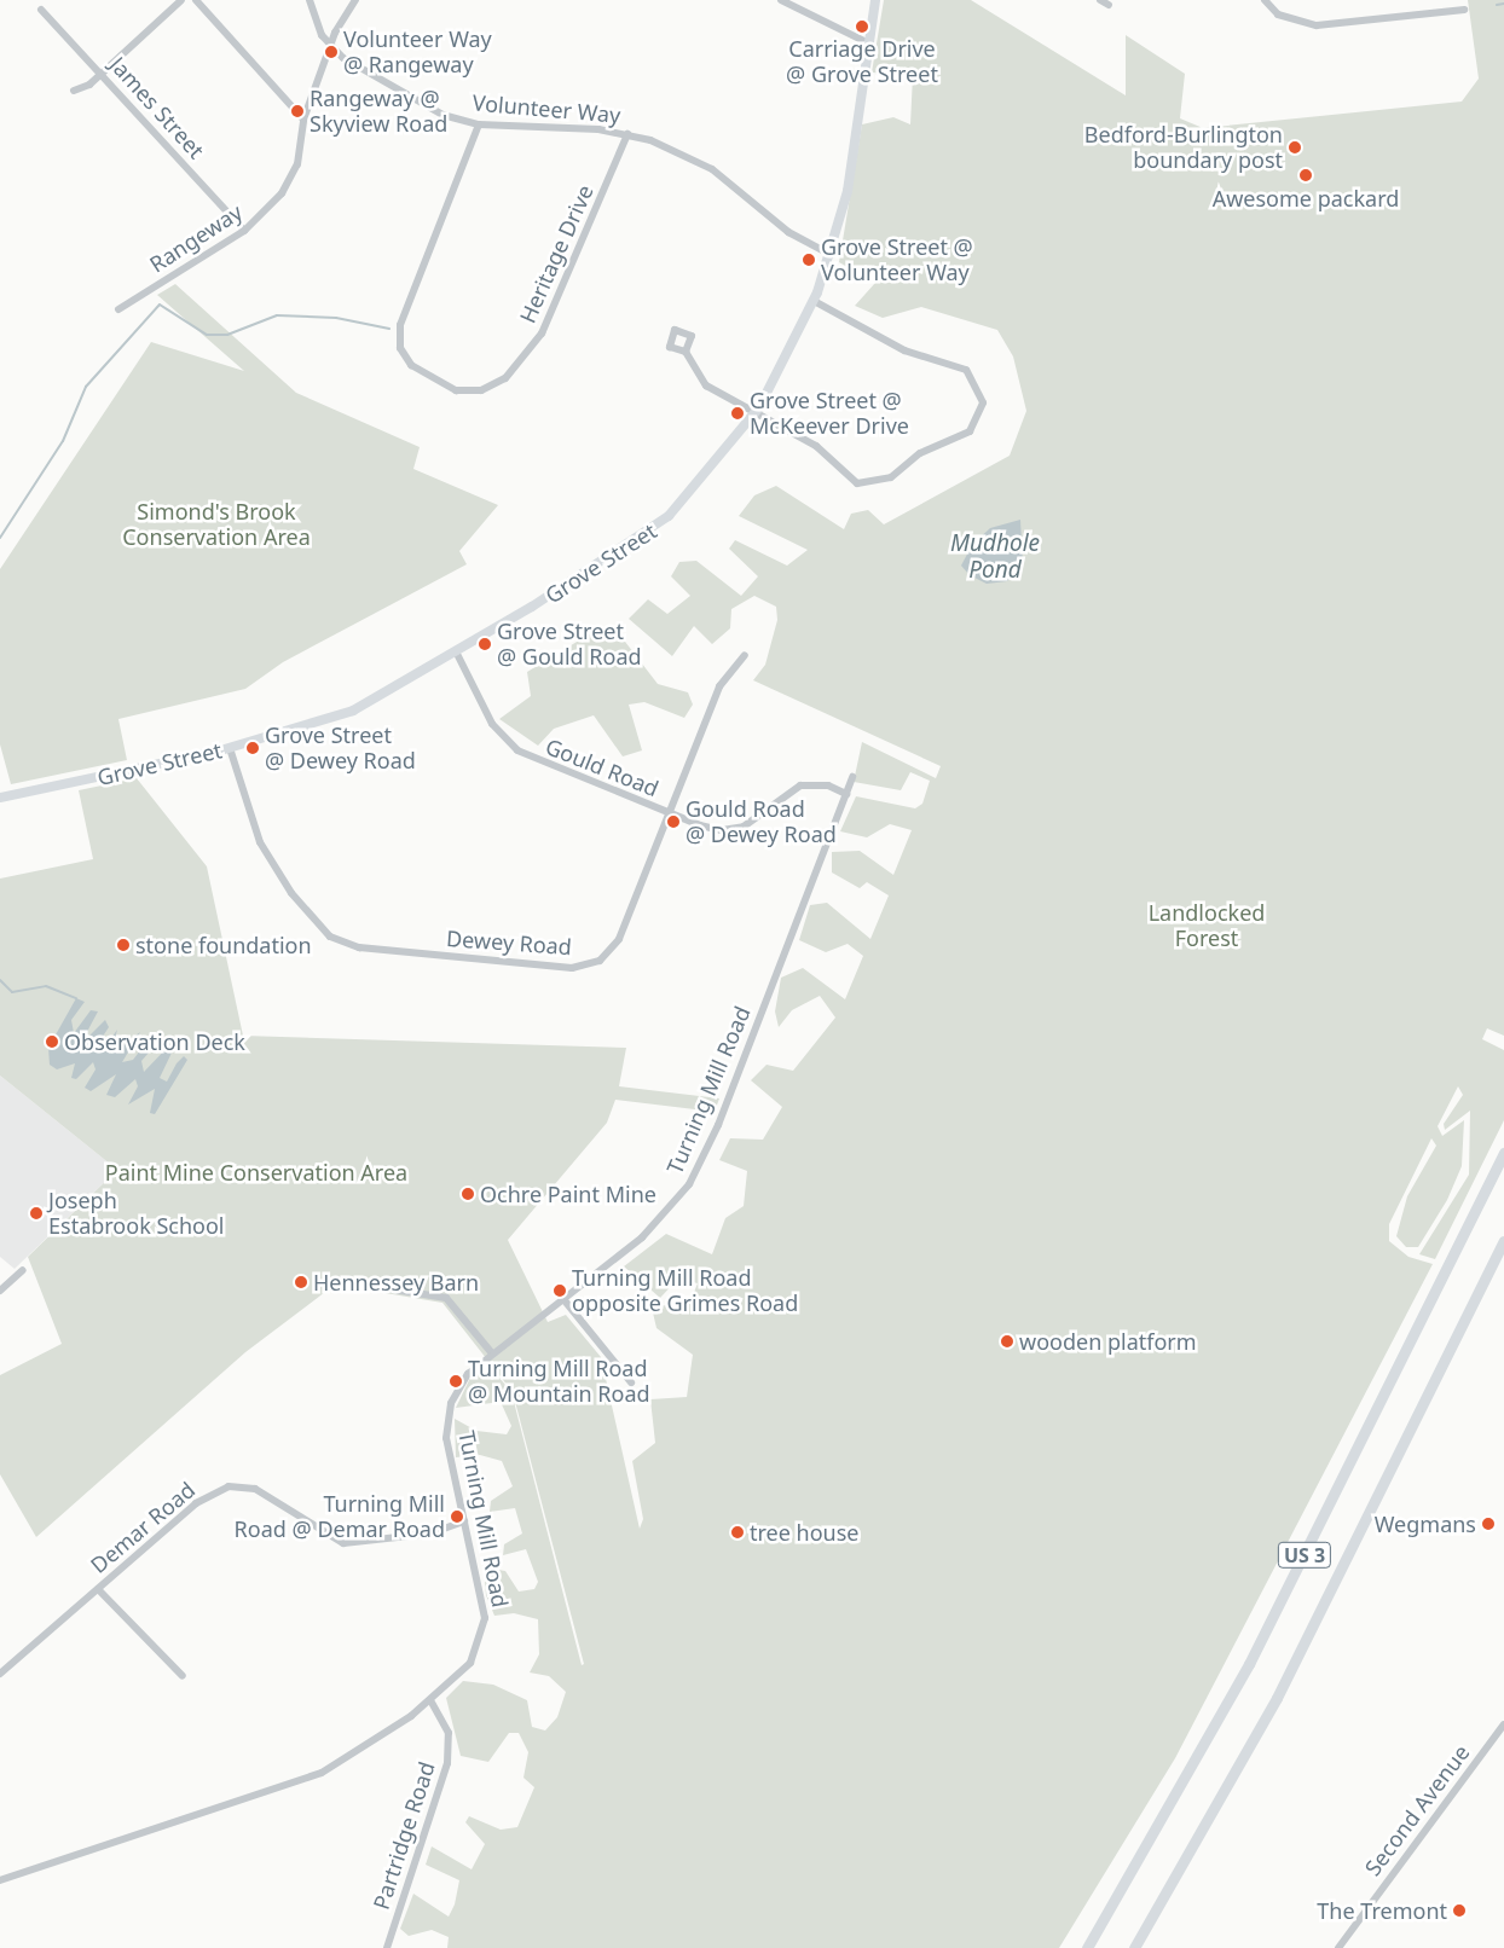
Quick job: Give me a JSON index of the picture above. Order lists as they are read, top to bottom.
{
  "streets": {
    "highway": ["US 3"],
    "main road": ["Grove Street"],
    "street": [
      "James Street",
      "Volunteer Way",
      "Rangeway",
      "Heritage Drive",
      "Gould Road",
      "Dewey Road",
      "Turning Mill Road",
      "Demar Road",
      "Second Avenue",
      "Partridge Road"
    ]
  },
  "crossings": [
    ["James Street", "Rangeway"],
    ["Volunteer Way", "Rangeway"],
    ["Volunteer Way", "Heritage Drive"],
    ["Volunteer Way", "Grove Street"],
    ["Grove Street", "Gould Road"],
    ["Grove Street", "Dewey Road"],
    ["Gould Road", "Dewey Road"],
    ["Gould Road", "Turning Mill Road"],
    ["Turning Mill Road", "Demar Road"],
    ["Turning Mill Road", "Partridge Road"]
  ],
  "water": ["Mudhole Pond"],
  "parks": ["Simond's Brook Conservation Area", "Landlocked Forest", "Paint Mine Conservation Area"],
  "places": [
    "Carriage Drive @ Grove Street",
    "Volunteer Way @ Rangeway",
    "Rangeway @ Skyview Road",
    "Bedford-Burlington boundary post",
    "Awesome packard",
    "Grove Street @ Volunteer Way",
    "Grove Street @ McKeever Drive",
    "Grove Street @ Gould Road",
    "Grove Street @ Dewey Road",
    "Gould Road @ Dewey Road",
    "stone foundation",
    "Observation Deck",
    "Ochre Paint Mine",
    "Joseph Estabrook School",
    "Hennessey Barn",
    "Turning Mill Road opposite Grimes Road",
    "wooden platform",
    "Turning Mill Road @ Mountain Road",
    "Turning Mill Road @ Demar Road",
    "Wegmans",
    "tree house",
    "The Tremont"
  ]
}
